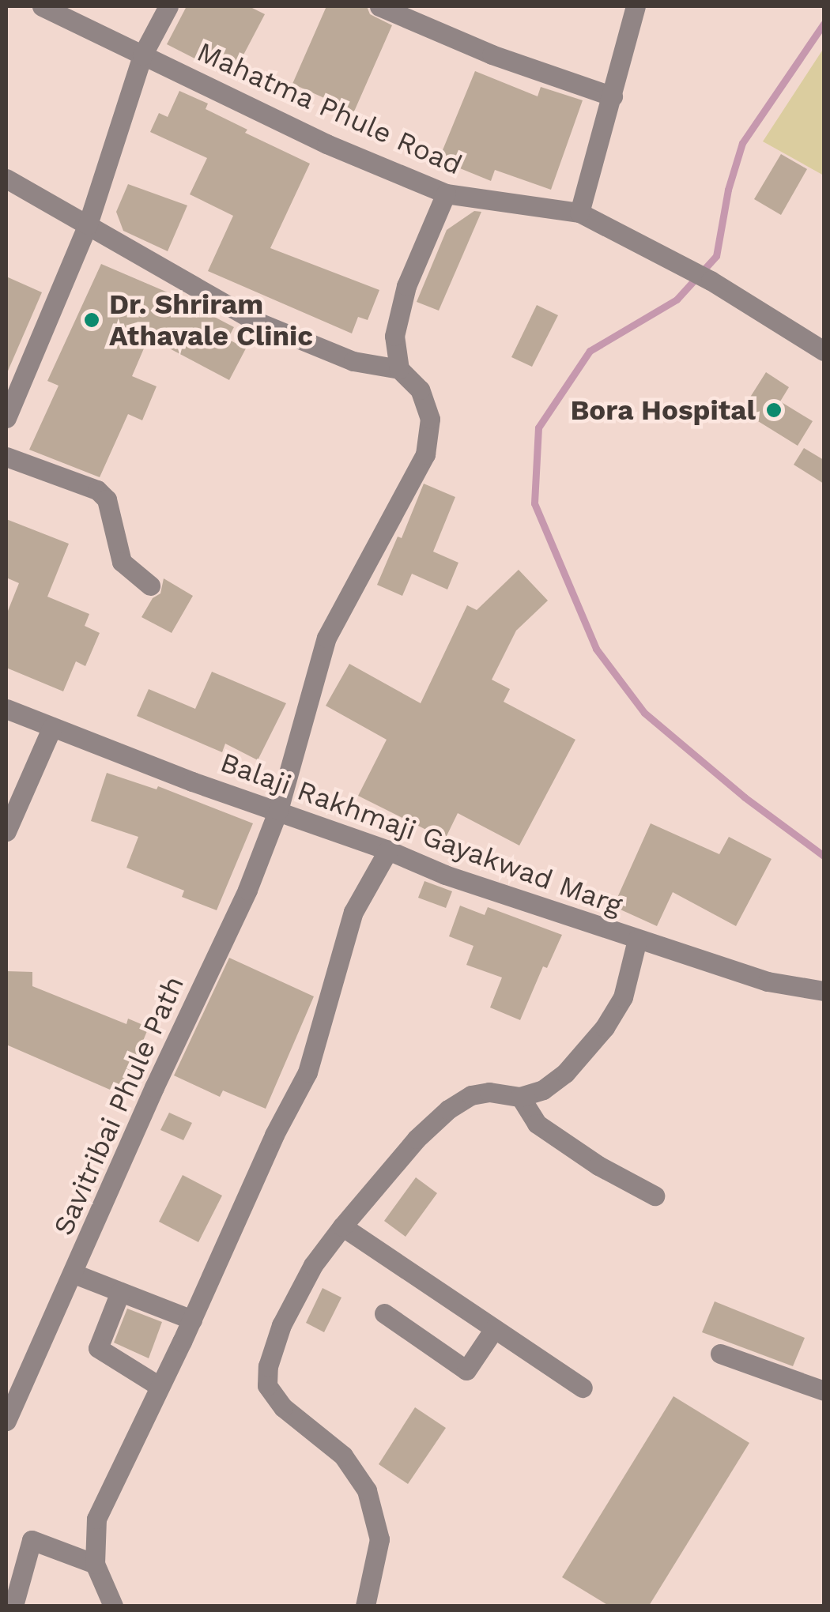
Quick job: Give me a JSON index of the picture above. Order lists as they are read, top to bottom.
{
  "streets": {
    "street": ["Mahatma Phule Road", "Balaji Rakhmaji Gayakwad Marg", "Savitribai Phule Path"]
  },
  "crossings": [
    ["Balaji Rakhmaji Gayakwad Marg", "Savitribai Phule Path"]
  ],
  "places": ["Dr. Shriram Athavale Clinic", "Bora Hospital"]
}
